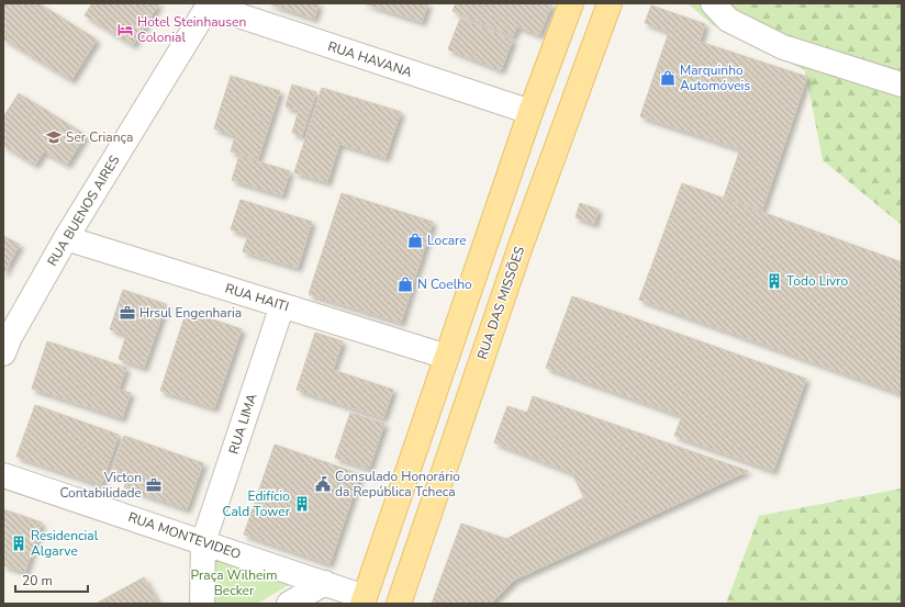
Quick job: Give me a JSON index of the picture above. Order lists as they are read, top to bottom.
{
  "streets": {
    "main road": ["RUA DAS MISSÕES"],
    "street": [
      "RUA HAVANA",
      "RUA BUENOS AIRES",
      "RUA HAITI",
      "RUA LIMA",
      "RUA MONTEVIDEO"
    ]
  },
  "crossings": [
    ["RUA HAVANA", "RUA BUENOS AIRES"],
    ["RUA BUENOS AIRES", "RUA HAITI"],
    ["RUA HAITI", "RUA LIMA"],
    ["RUA LIMA", "RUA MONTEVIDEO"]
  ],
  "parks": ["Praça Wilheim Becker"],
  "places": {
    "hotel": ["Hotel Steinhausen Colonial"],
    "shop": ["Marquinho Automóveis", "Locare", "N Coelho"],
    "school or university": ["Ser Criança"],
    "building": ["Todo Livro", "Edifício Cald Tower", "Residencial Algarve"],
    "office": ["Hrsul Engenharia", "Victon Contabilidade"],
    "public building": ["Consulado Honorário da República Tcheca"]
  },
  "scale_bar": "20 m"
}
